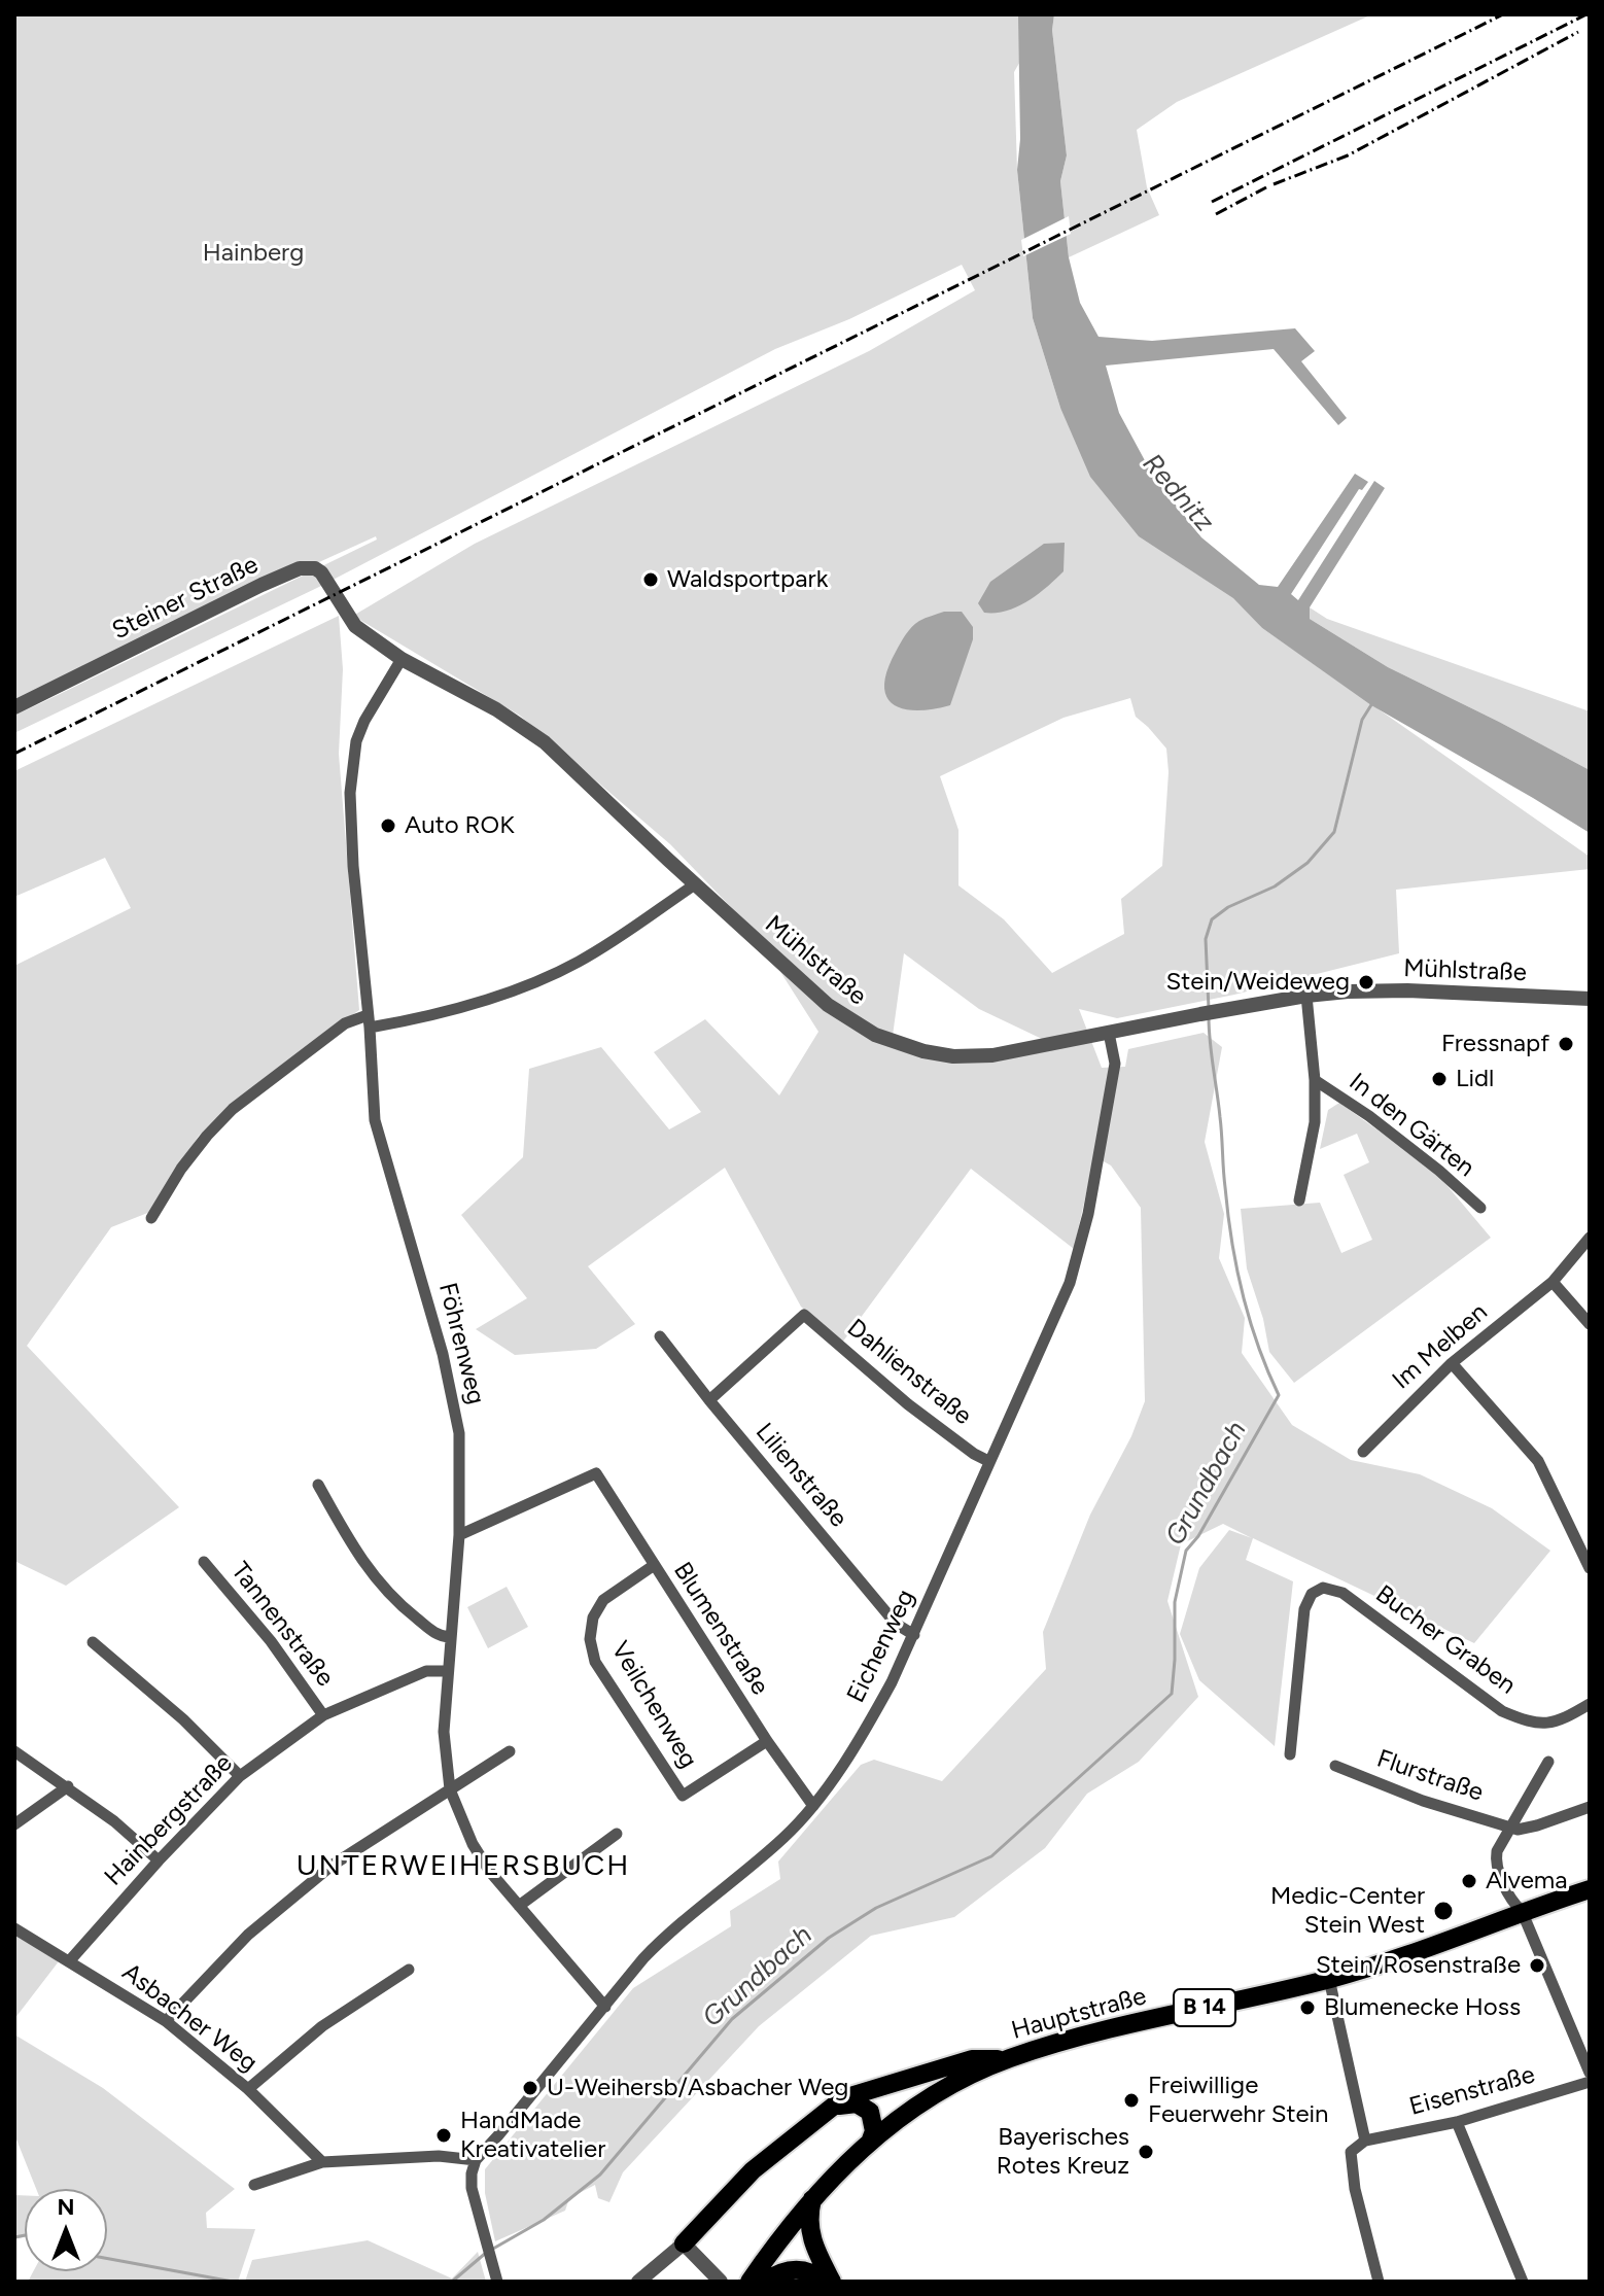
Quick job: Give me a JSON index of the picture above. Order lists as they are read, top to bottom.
{
  "streets": {
    "main road": ["B 14", "Hauptstraße"],
    "street": [
      "Steiner Straße",
      "Mühlstraße",
      "In den Gärten",
      "Föhrenweg",
      "Im Melben",
      "Dahlienstraße",
      "Lilienstraße",
      "Tannenstraße",
      "Blumenstraße",
      "Bucher Graben",
      "Eichenweg",
      "Veilchenweg",
      "Flurstraße",
      "Hainbergstraße",
      "Asbacher Weg",
      "Eisenstraße"
    ]
  },
  "crossings": [
    ["Steiner Straße", "Mühlstraße"],
    ["Mühlstraße", "Föhrenweg"],
    ["Mühlstraße", "Eichenweg"],
    ["Föhrenweg", "Blumenstraße"],
    ["Föhrenweg", "Eichenweg"],
    ["Föhrenweg", "Hainbergstraße"],
    ["Dahlienstraße", "Lilienstraße"],
    ["Dahlienstraße", "Eichenweg"],
    ["Lilienstraße", "Eichenweg"],
    ["Tannenstraße", "Hainbergstraße"],
    ["Blumenstraße", "Eichenweg"],
    ["Blumenstraße", "Veilchenweg"],
    ["Hainbergstraße", "Asbacher Weg"]
  ],
  "districts": ["UNTERWEIHERSBUCH"],
  "water": ["Rednitz", "Grundbach"],
  "parks": ["Hainberg"],
  "places": [
    "Waldsportpark",
    "Auto ROK",
    "Stein/Weideweg",
    "Fressnapf",
    "Lidl",
    "Alvema",
    "Medic-Center Stein West",
    "Stein/Rosenstraße",
    "Blumenecke Hoss",
    "U-Weihersb/Asbacher Weg",
    "Freiwillige Feuerwehr Stein",
    "HandMade Kreativatelier",
    "Bayerisches Rotes Kreuz"
  ],
  "north": "top"
}
